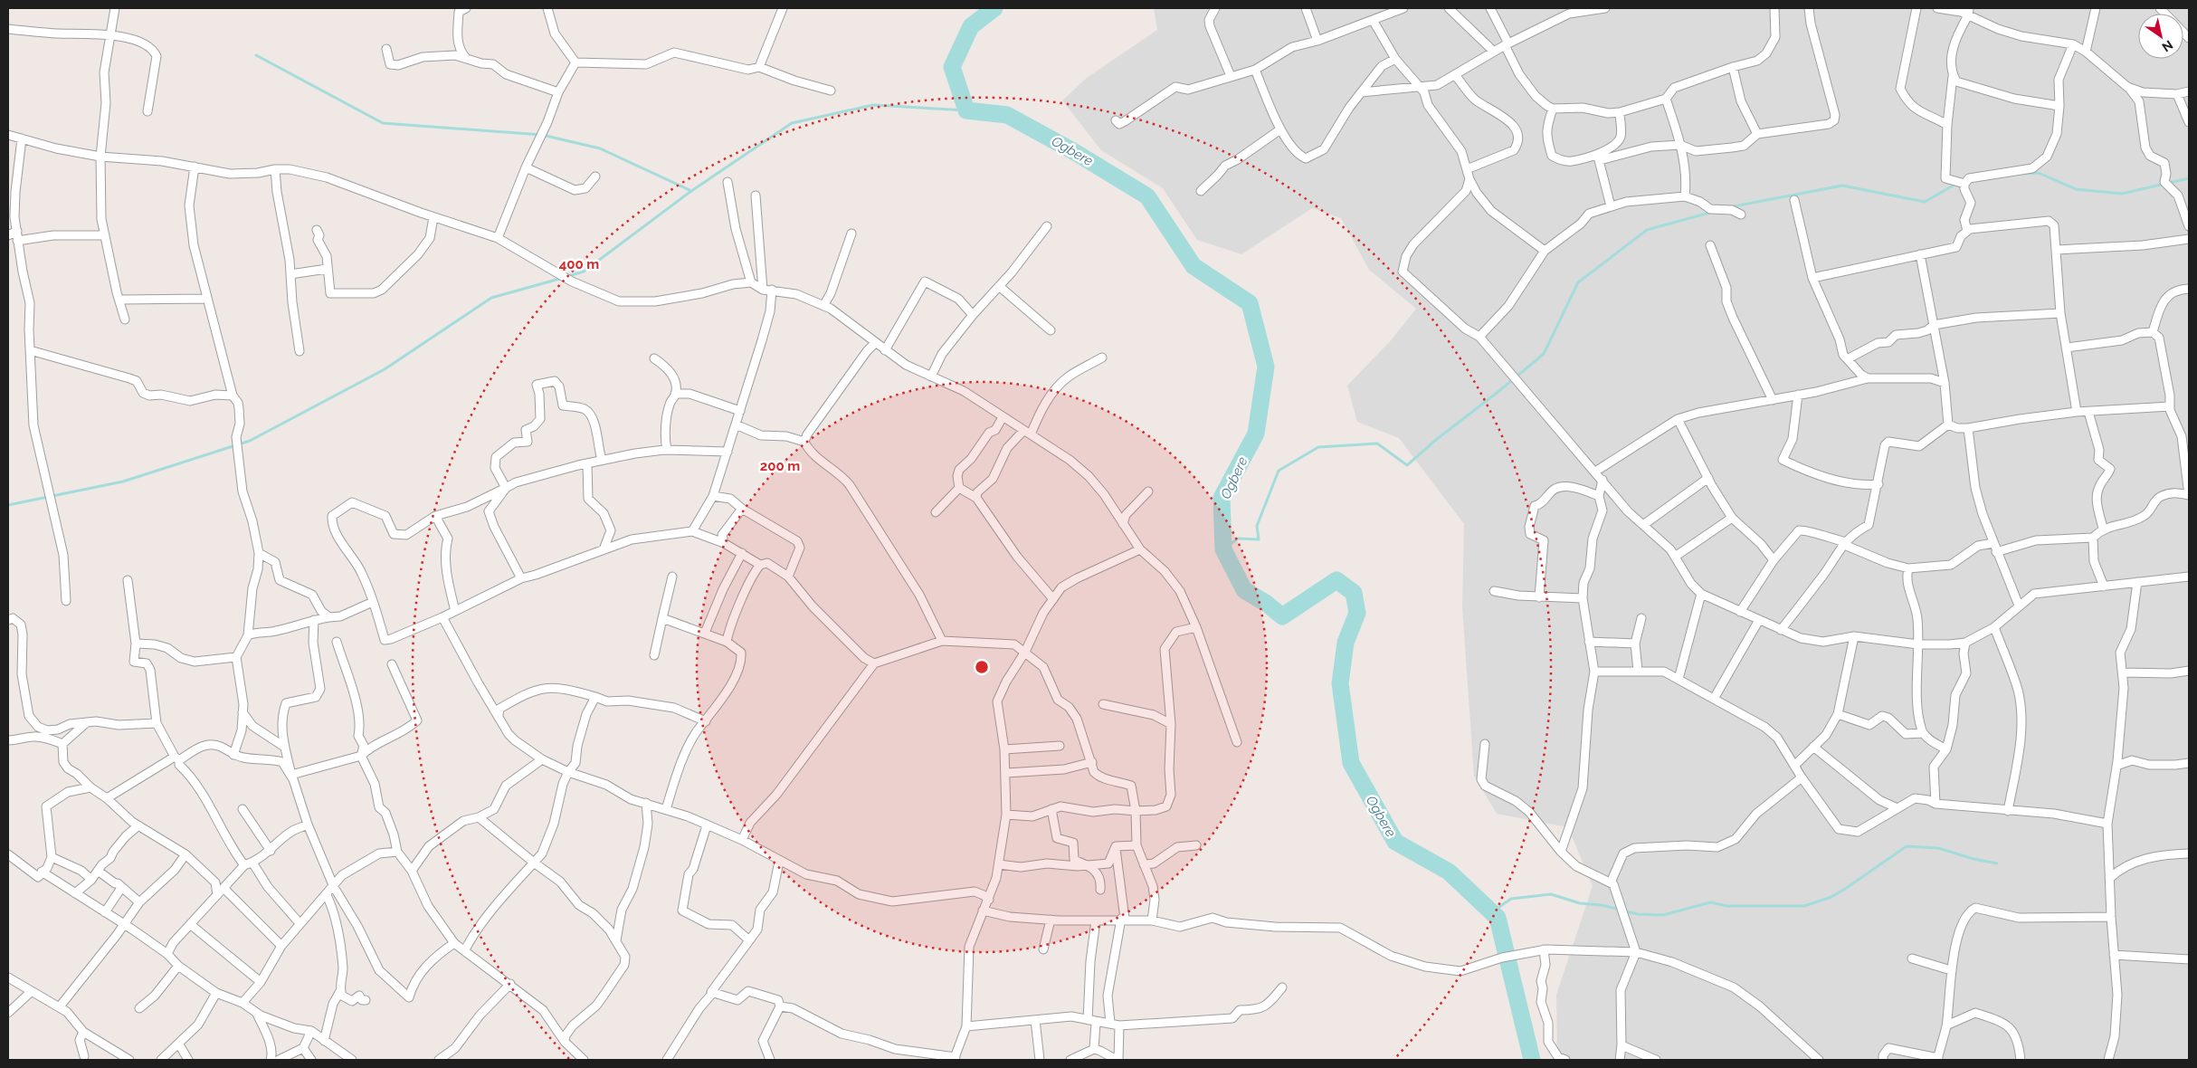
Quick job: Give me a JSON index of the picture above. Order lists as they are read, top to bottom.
{
  "water": ["Ogbere"],
  "north": "bottom right",
  "rings": ["400 m", "200 m"]
}
